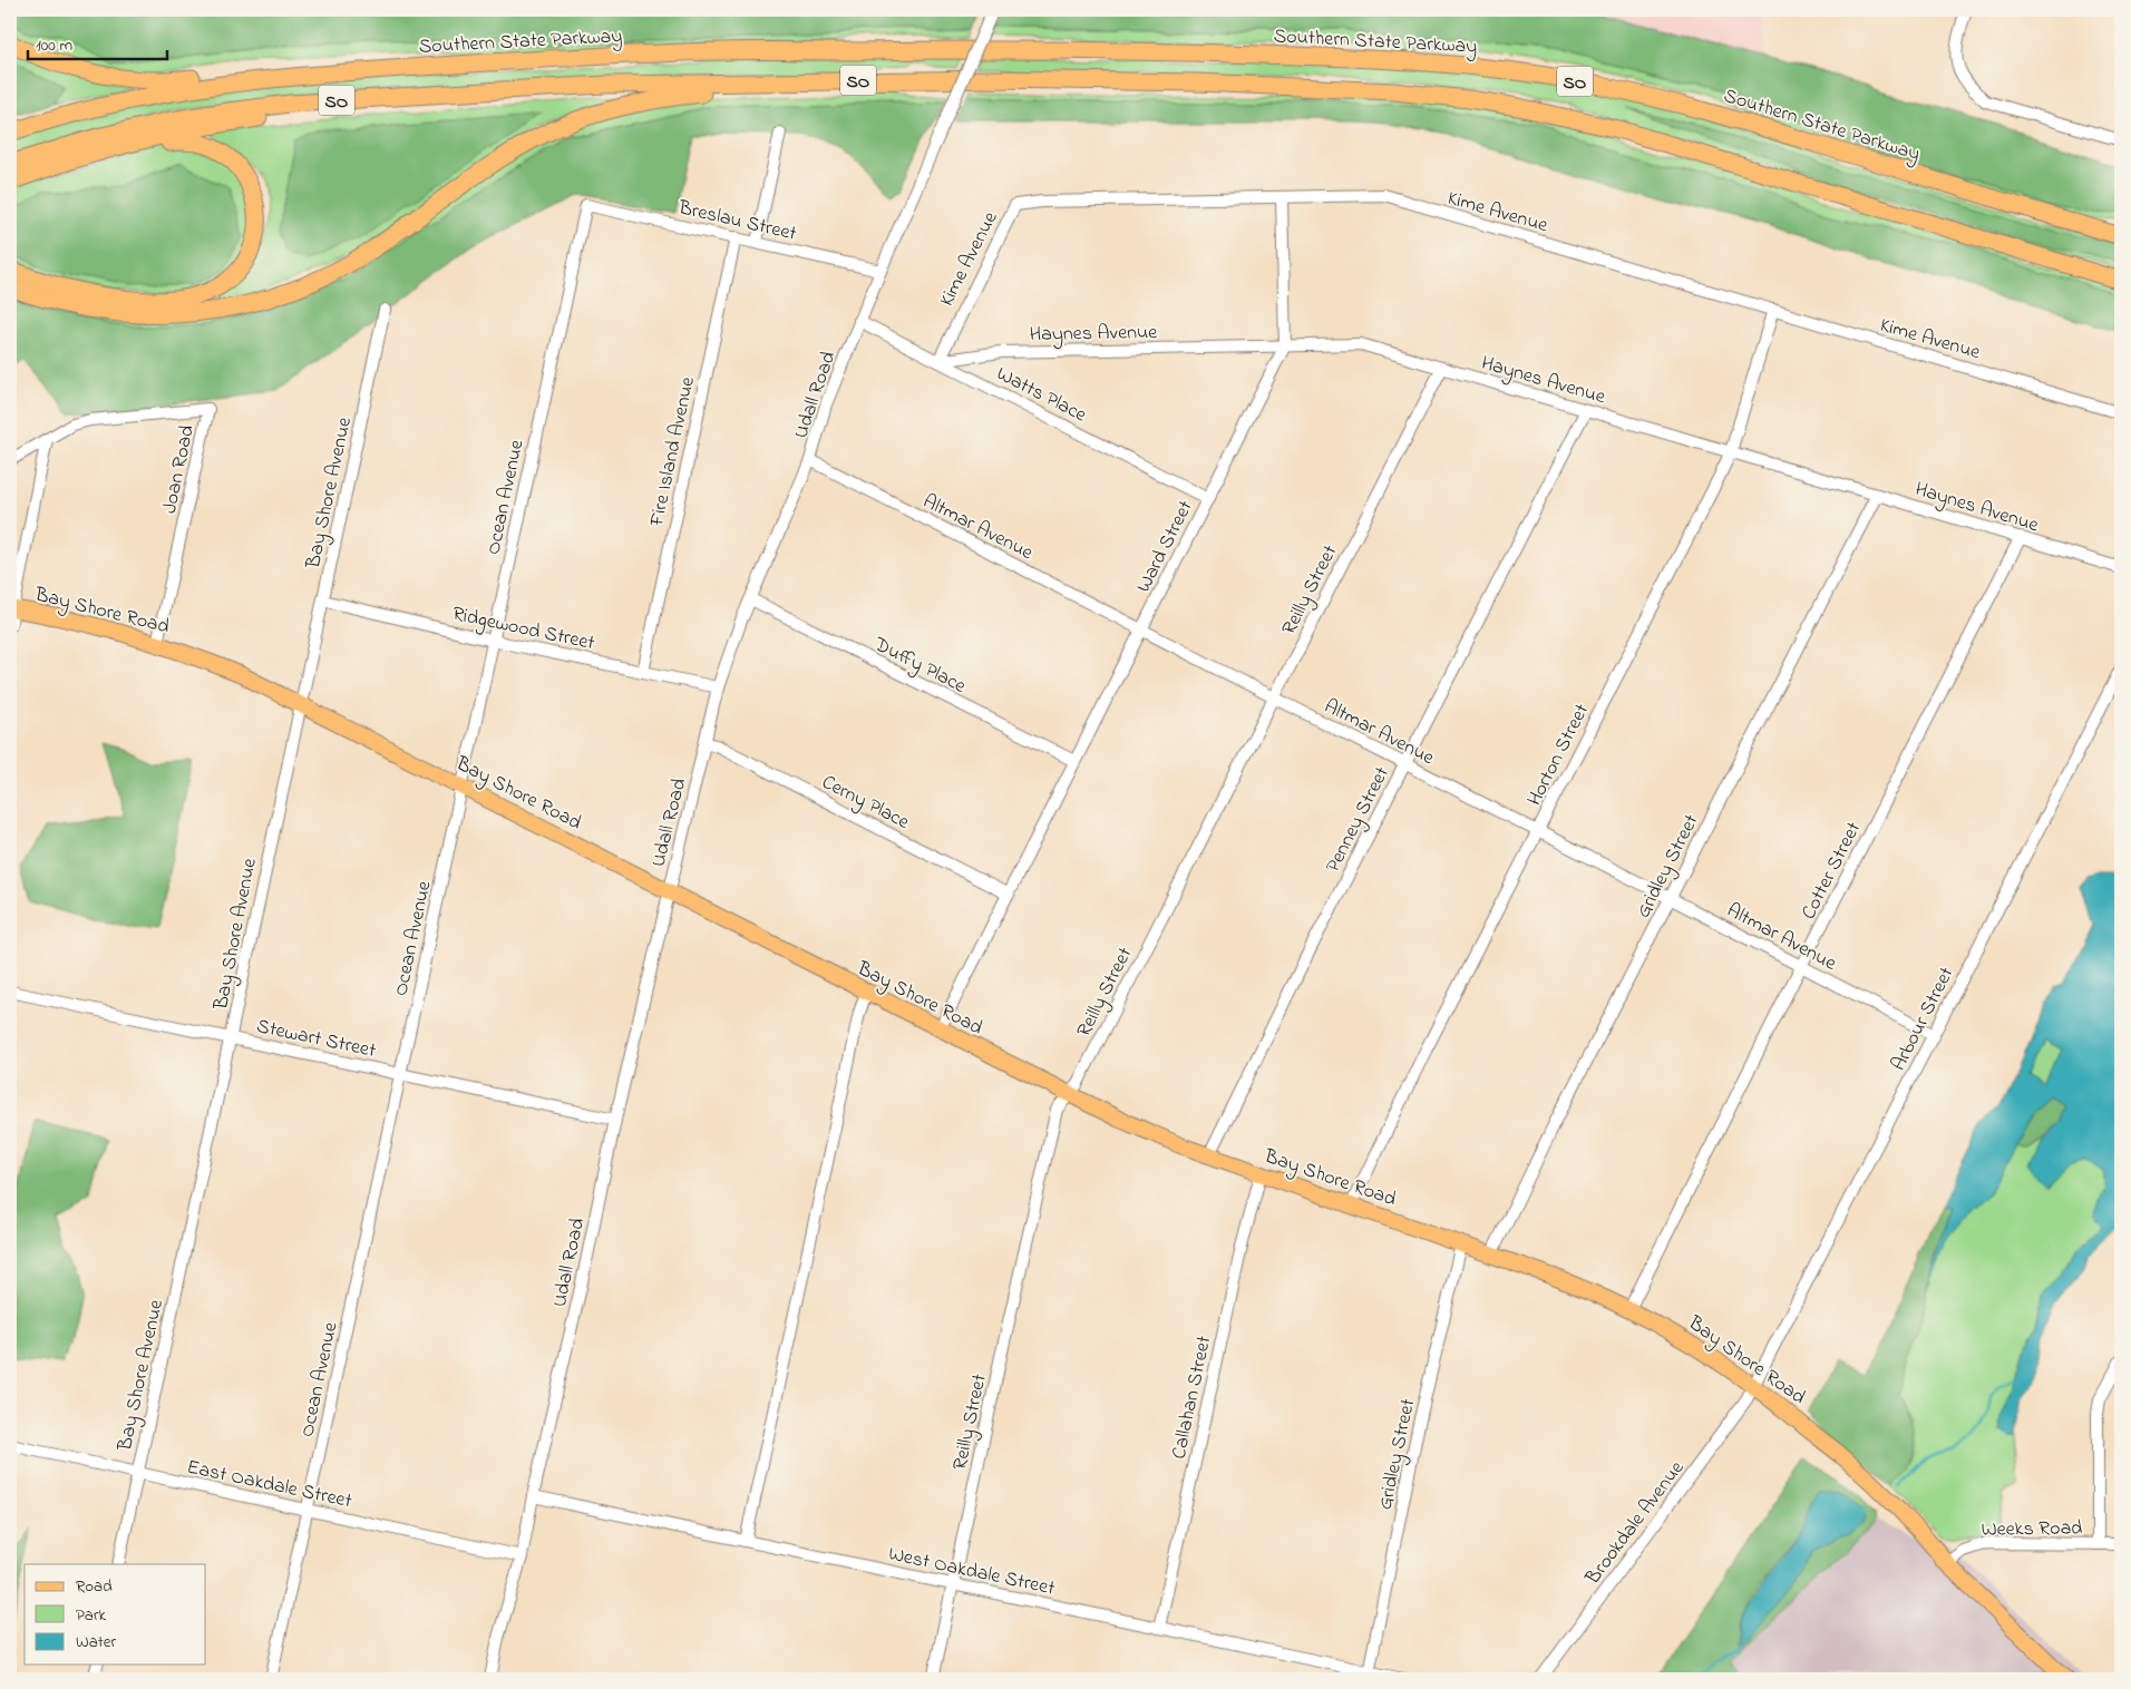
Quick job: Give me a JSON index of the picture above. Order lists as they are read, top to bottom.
{
  "streets": {
    "highway": ["Southern State Parkway", "SO"],
    "main road": ["Bay Shore Road"],
    "street": [
      "Kime Avenue",
      "Breslau Street",
      "Haynes Avenue",
      "Watts Place",
      "Udall Road",
      "Fire Island Avenue",
      "Joan Road",
      "Bay Shore Avenue",
      "Ocean Avenue",
      "Altmar Avenue",
      "Ward Street",
      "Reilly Street",
      "Ridgewood Street",
      "Duffy Place",
      "Horton Street",
      "Cerny Place",
      "Penney Street",
      "Gridley Street",
      "Cotter Street",
      "Arbour Street",
      "Stewart Street",
      "Callahan Street",
      "East Oakdale Street",
      "Brookdale Avenue",
      "Weeks Road",
      "West Oakdale Street"
    ]
  },
  "crossings": [
    ["Kime Avenue", "Haynes Avenue"],
    ["Kime Avenue", "Watts Place"],
    ["Kime Avenue", "Ward Street"],
    ["Kime Avenue", "Horton Street"],
    ["Breslau Street", "Udall Road"],
    ["Breslau Street", "Fire Island Avenue"],
    ["Breslau Street", "Ocean Avenue"],
    ["Haynes Avenue", "Watts Place"],
    ["Haynes Avenue", "Ward Street"],
    ["Haynes Avenue", "Reilly Street"],
    ["Haynes Avenue", "Horton Street"],
    ["Haynes Avenue", "Penney Street"],
    ["Haynes Avenue", "Gridley Street"],
    ["Haynes Avenue", "Cotter Street"],
    ["Watts Place", "Udall Road"],
    ["Watts Place", "Ward Street"],
    ["Udall Road", "Altmar Avenue"],
    ["Udall Road", "Bay Shore Road"],
    ["Udall Road", "Ridgewood Street"],
    ["Udall Road", "Duffy Place"],
    ["Udall Road", "Cerny Place"],
    ["Udall Road", "Stewart Street"],
    ["Udall Road", "East Oakdale Street"],
    ["Udall Road", "West Oakdale Street"],
    ["Fire Island Avenue", "Ridgewood Street"],
    ["Joan Road", "Bay Shore Road"],
    ["Bay Shore Avenue", "Bay Shore Road"],
    ["Bay Shore Avenue", "Ridgewood Street"],
    ["Bay Shore Avenue", "Stewart Street"],
    ["Bay Shore Avenue", "East Oakdale Street"],
    ["Ocean Avenue", "Bay Shore Road"],
    ["Ocean Avenue", "Ridgewood Street"],
    ["Ocean Avenue", "Stewart Street"],
    ["Ocean Avenue", "East Oakdale Street"],
    ["Altmar Avenue", "Ward Street"],
    ["Altmar Avenue", "Reilly Street"],
    ["Altmar Avenue", "Horton Street"],
    ["Altmar Avenue", "Penney Street"],
    ["Altmar Avenue", "Gridley Street"],
    ["Altmar Avenue", "Cotter Street"],
    ["Altmar Avenue", "Arbour Street"],
    ["Ward Street", "Bay Shore Road"],
    ["Ward Street", "Duffy Place"],
    ["Ward Street", "Cerny Place"],
    ["Reilly Street", "Bay Shore Road"],
    ["Reilly Street", "West Oakdale Street"],
    ["Bay Shore Road", "Horton Street"],
    ["Bay Shore Road", "Penney Street"],
    ["Bay Shore Road", "Gridley Street"],
    ["Bay Shore Road", "Cotter Street"],
    ["Bay Shore Road", "Arbour Street"],
    ["Bay Shore Road", "Callahan Street"],
    ["Bay Shore Road", "Brookdale Avenue"],
    ["Bay Shore Road", "Weeks Road"],
    ["Gridley Street", "West Oakdale Street"],
    ["Arbour Street", "Brookdale Avenue"],
    ["Callahan Street", "West Oakdale Street"]
  ],
  "legend": ["Road", "Park", "Water"],
  "scale_bar": "100 m"
}
